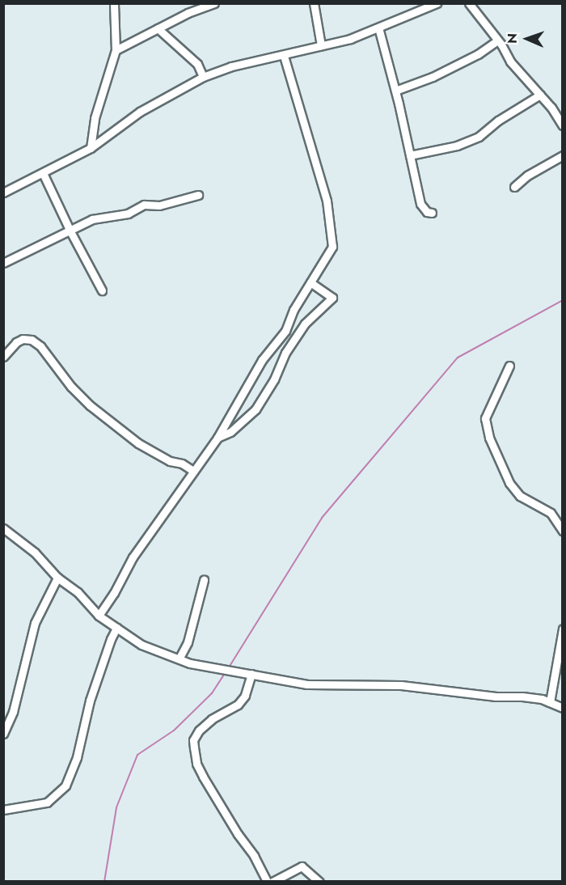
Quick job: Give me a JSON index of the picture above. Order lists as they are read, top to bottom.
{
  "north": "left"
}
